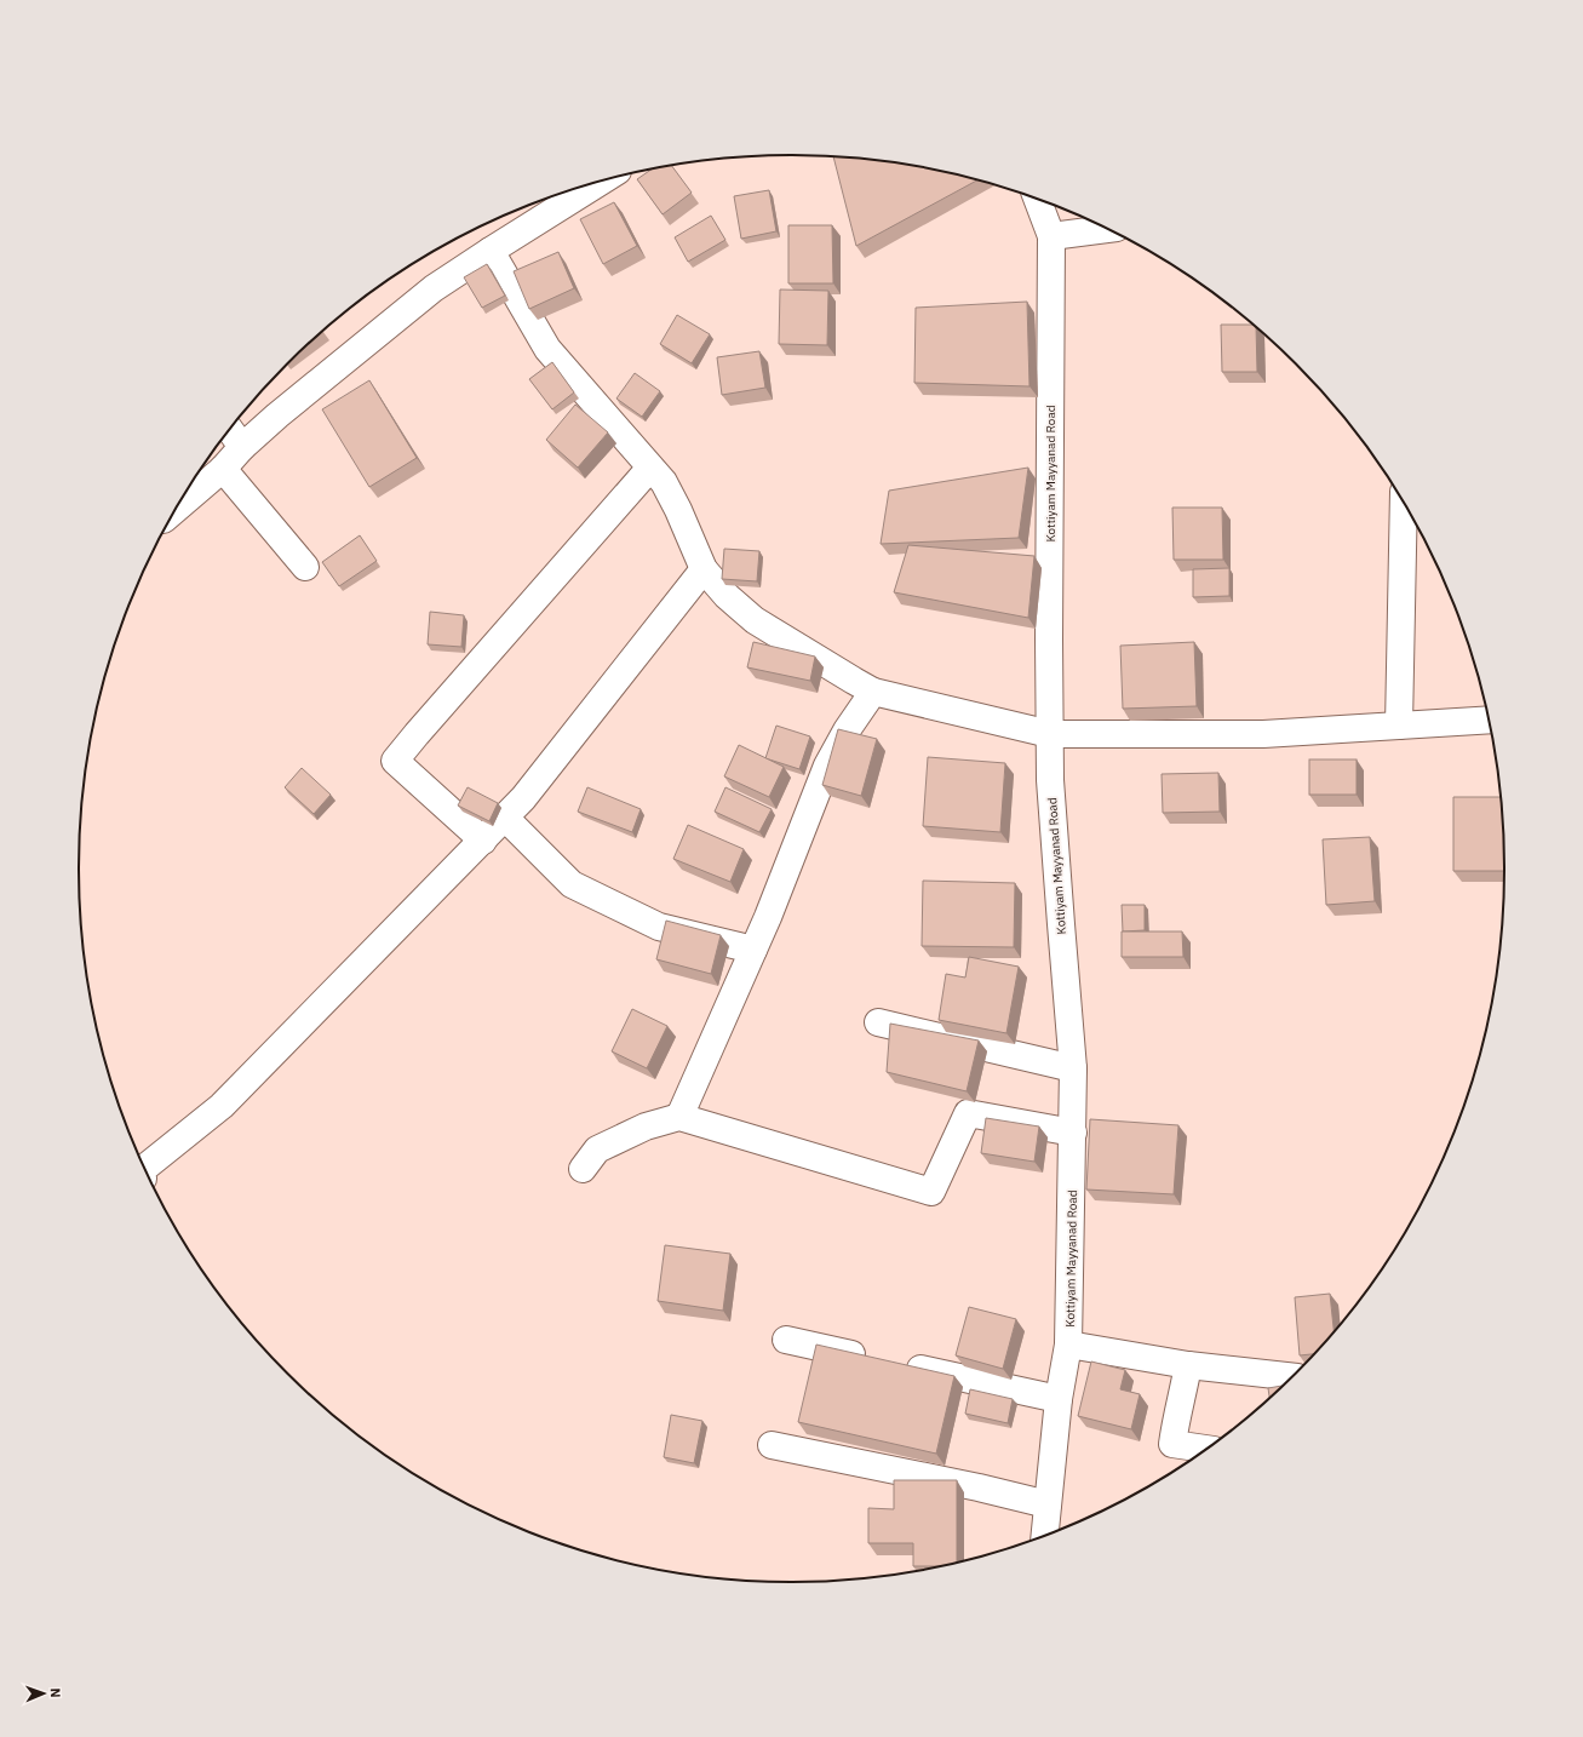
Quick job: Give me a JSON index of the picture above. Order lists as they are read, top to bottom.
{
  "streets": {
    "street": ["Kottiyam Mayyanad Road"]
  },
  "north": "right"
}
